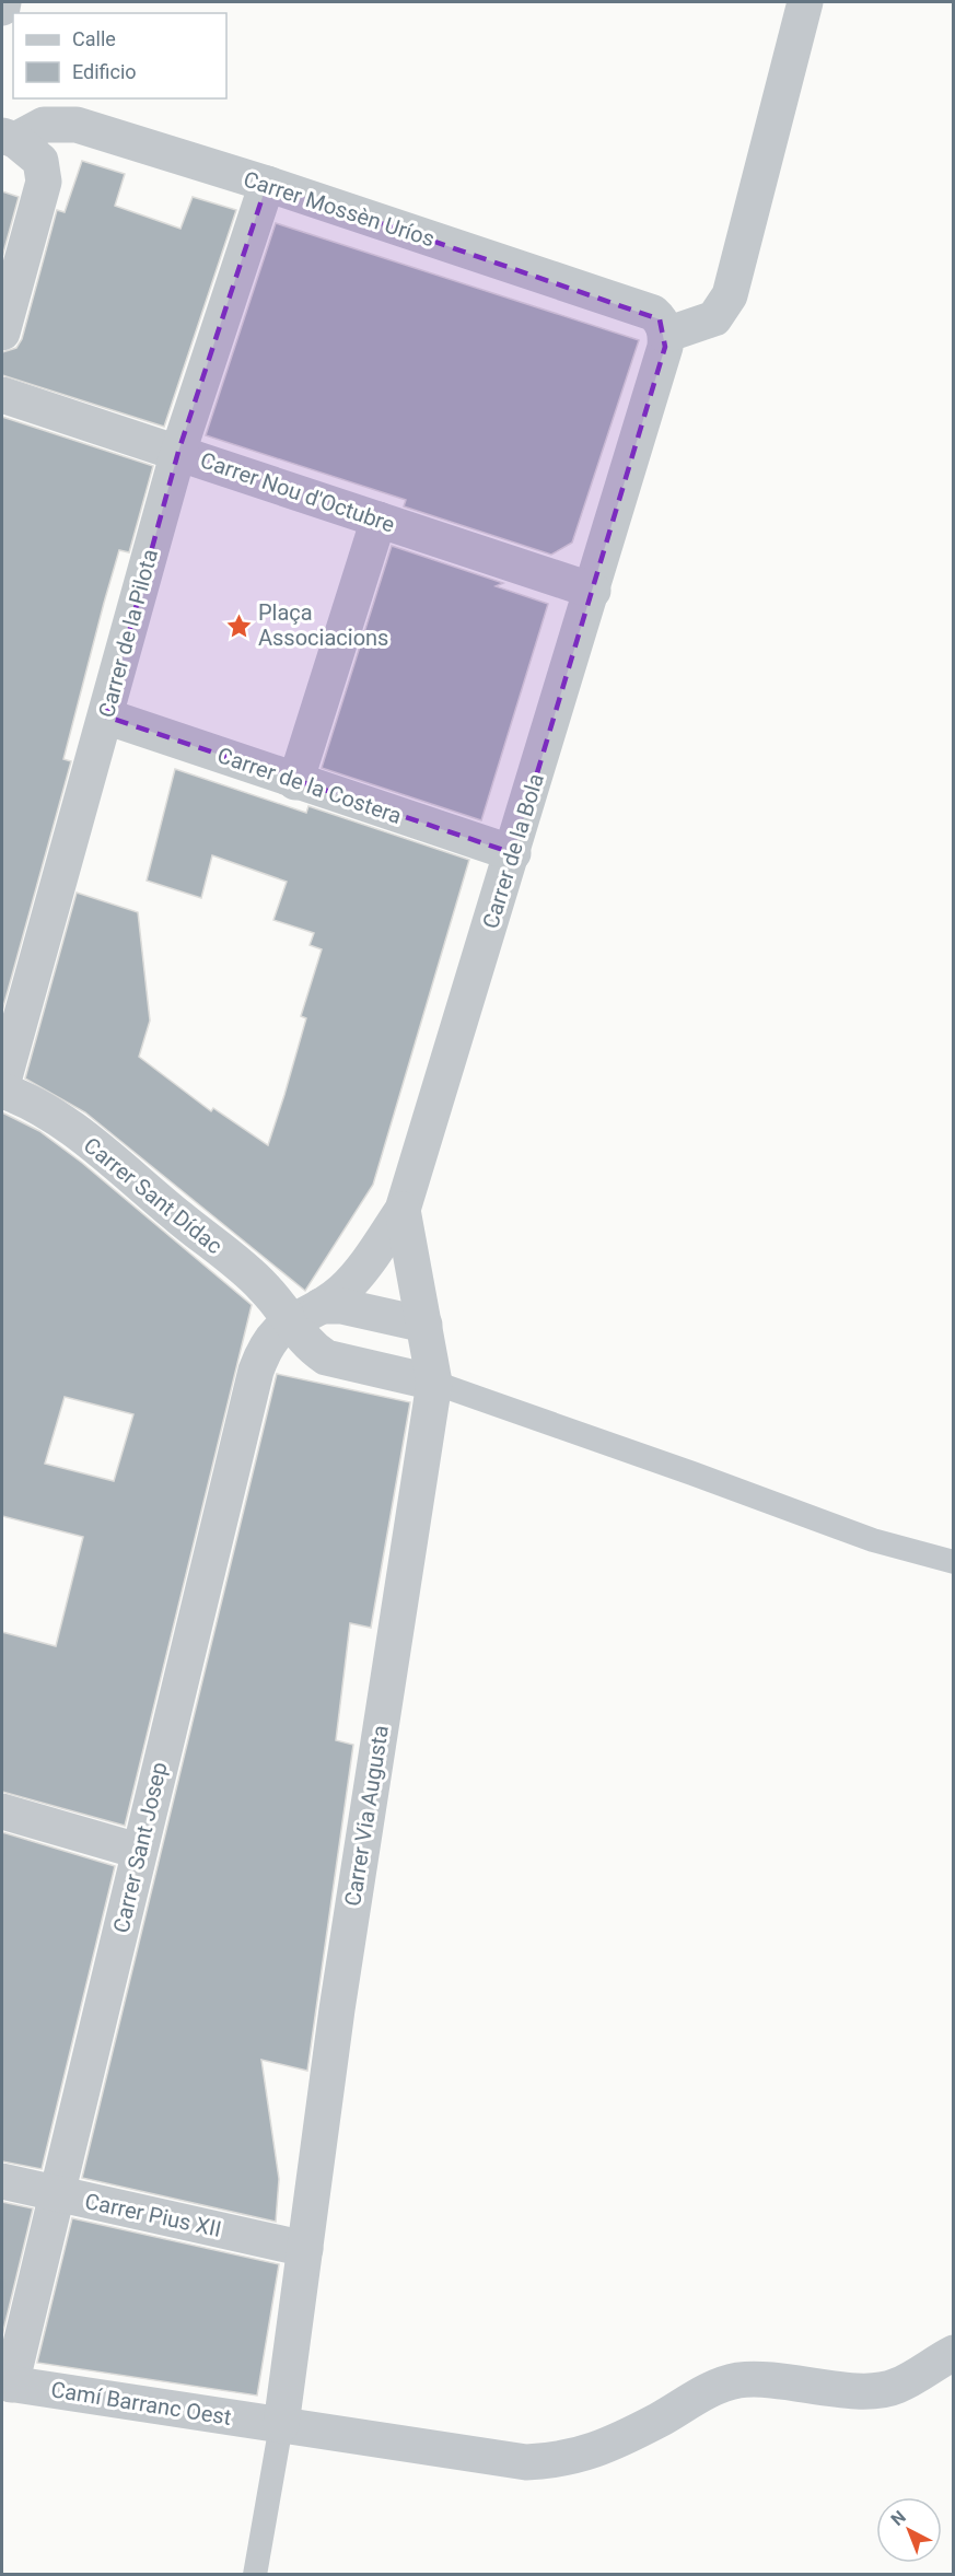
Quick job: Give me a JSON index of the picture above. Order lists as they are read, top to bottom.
{
  "streets": {
    "street": [
      "Carrer Mossèn Uríos",
      "Carrer Nou d'Octubre",
      "Carrer de la Pilota",
      "Carrer de la Costera",
      "Carrer de la Bola",
      "Carrer Sant Dídac",
      "Carrer Via Augusta",
      "Carrer Sant Josep",
      "Carrer Pius XII",
      "Camí Barranc Oest"
    ]
  },
  "crossings": [
    ["Carrer Mossèn Uríos", "Carrer de la Pilota"],
    ["Carrer Mossèn Uríos", "Carrer de la Bola"],
    ["Carrer Nou d'Octubre", "Carrer de la Pilota"],
    ["Carrer Nou d'Octubre", "Carrer de la Bola"],
    ["Carrer de la Pilota", "Carrer de la Costera"],
    ["Carrer de la Pilota", "Carrer Sant Dídac"],
    ["Carrer de la Costera", "Carrer de la Bola"],
    ["Carrer de la Bola", "Carrer Sant Dídac"],
    ["Carrer de la Bola", "Carrer Via Augusta"],
    ["Carrer de la Bola", "Carrer Sant Josep"],
    ["Carrer Sant Dídac", "Carrer Via Augusta"],
    ["Carrer Sant Dídac", "Carrer Sant Josep"],
    ["Carrer Via Augusta", "Carrer Pius XII"],
    ["Carrer Via Augusta", "Camí Barranc Oest"],
    ["Carrer Sant Josep", "Carrer Pius XII"],
    ["Carrer Sant Josep", "Camí Barranc Oest"]
  ],
  "places": {
    "place": ["Plaça Associacions"]
  },
  "legend": ["Calle", "Edificio"],
  "north": "top left"
}
